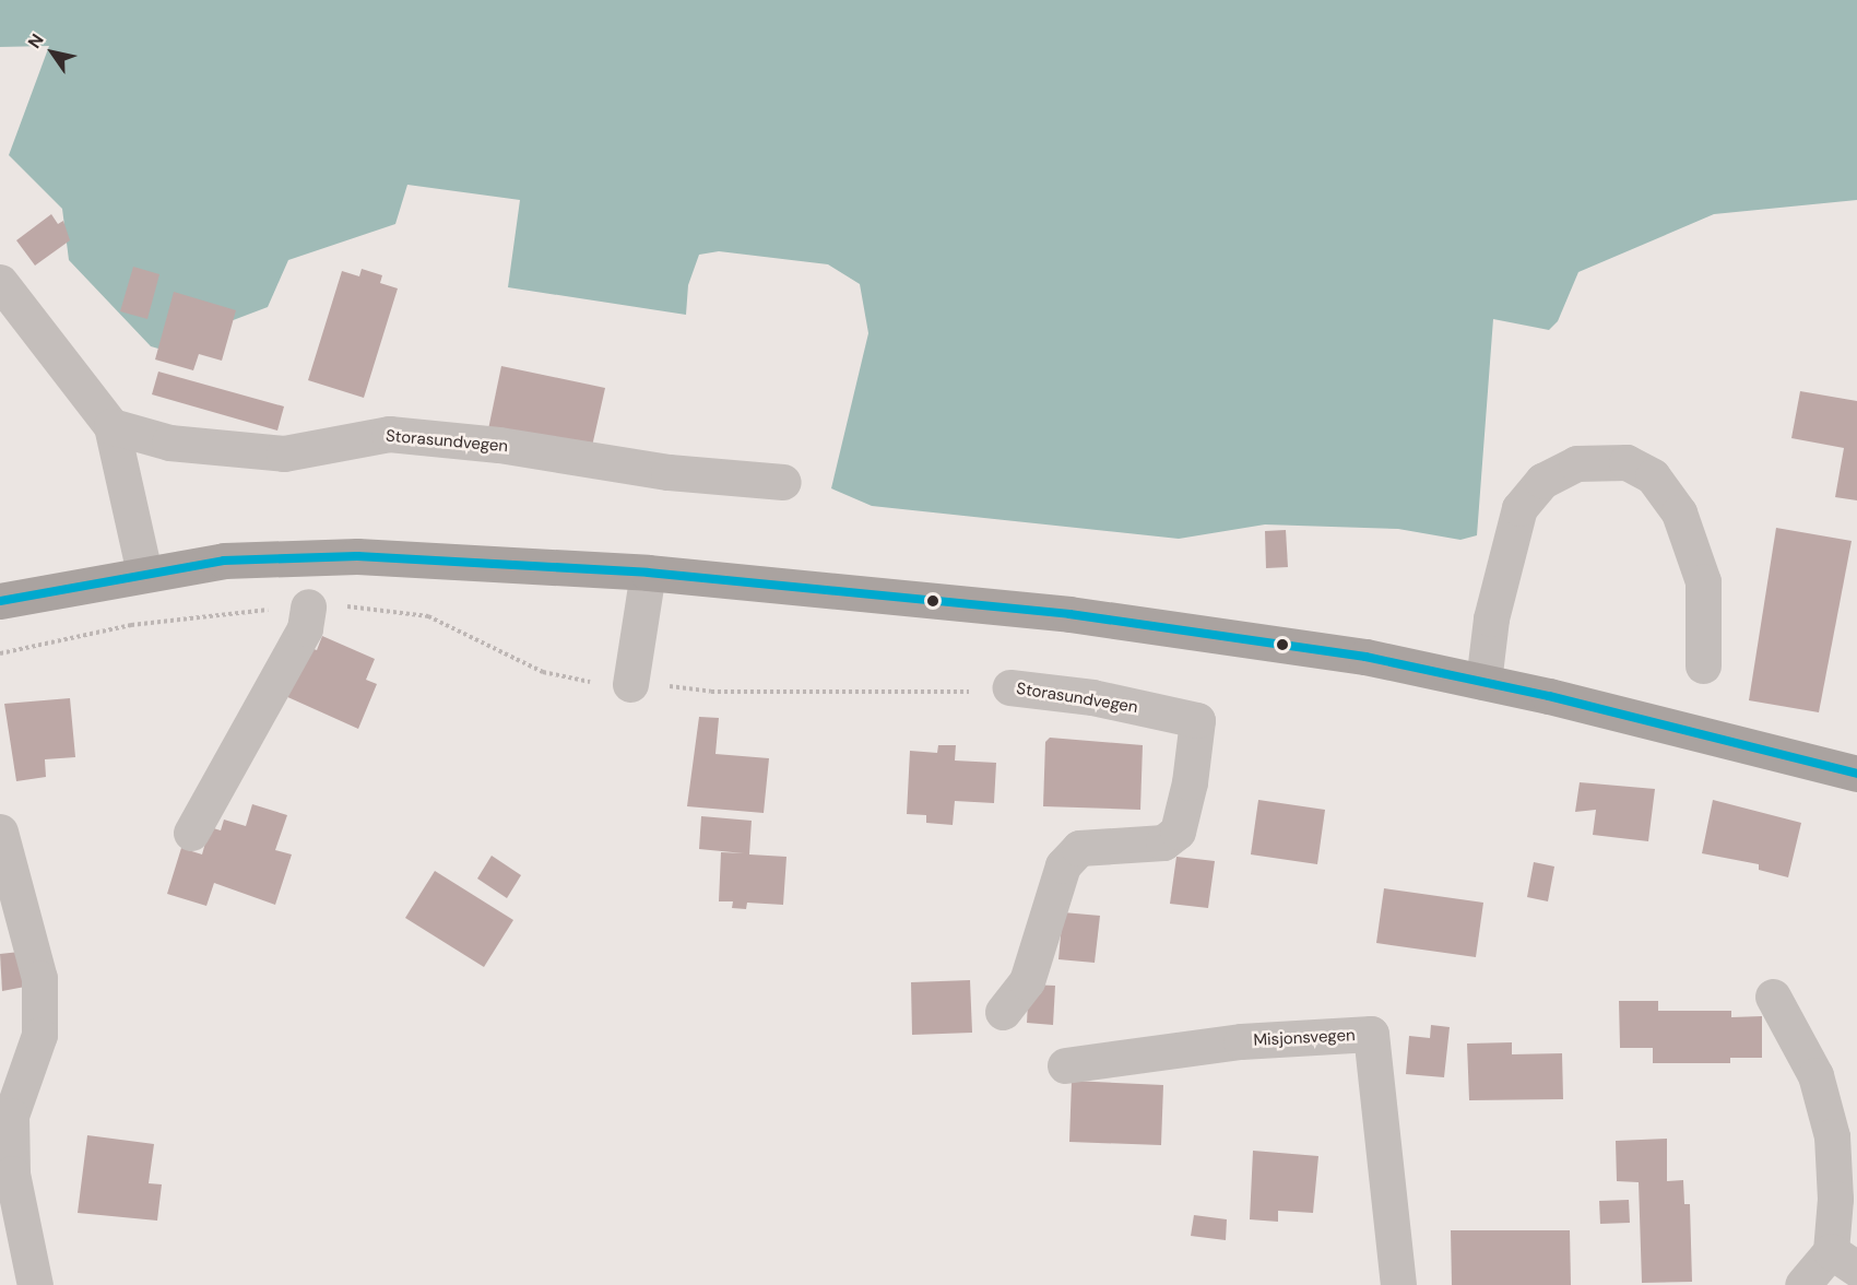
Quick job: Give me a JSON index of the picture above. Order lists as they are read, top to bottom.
{
  "streets": {
    "street": ["Storasundvegen", "Misjonsvegen"]
  },
  "north": "top left"
}
